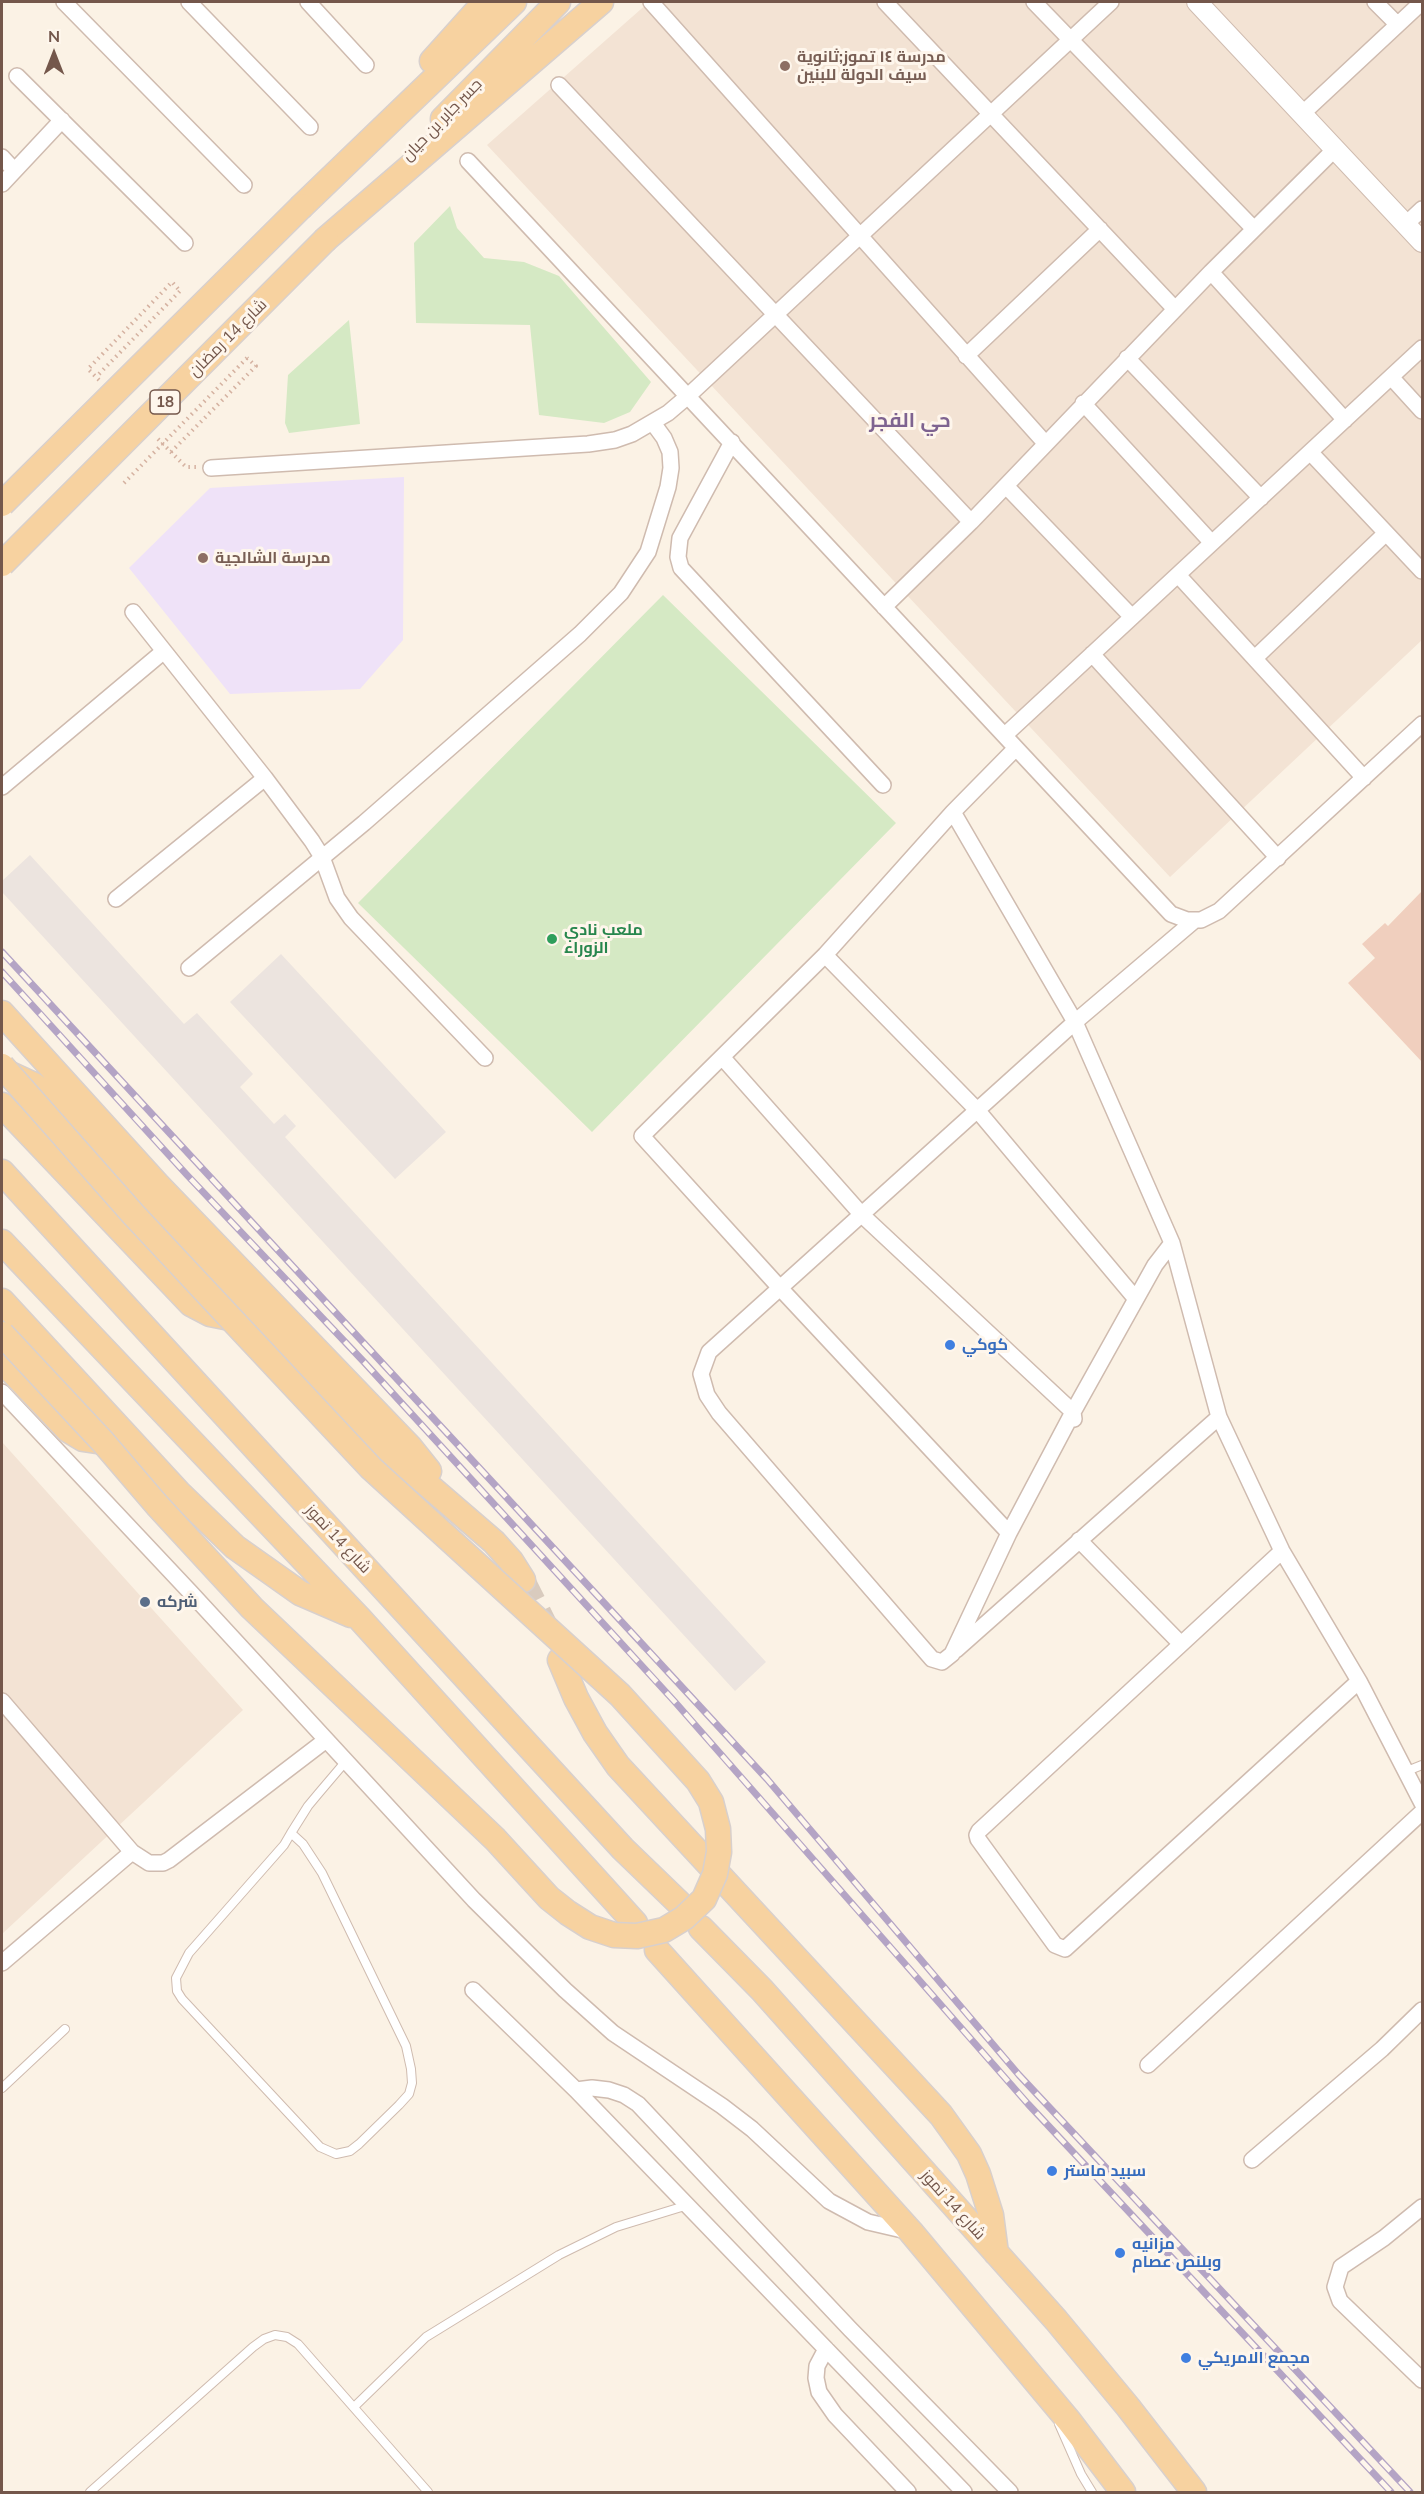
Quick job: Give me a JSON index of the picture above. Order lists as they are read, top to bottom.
{
  "streets": {
    "main road": [
      "جسر جابر بن حيان",
      "شارع 14 رمضان",
      "18",
      "شارع 14 تموز"
    ]
  },
  "crossings": [
    ["جسر جابر بن حيان", "شارع 14 رمضان"],
    ["جسر جابر بن حيان", "18"]
  ],
  "districts": ["حي الفجر"],
  "places": [
    "مدرسة ١٤ تموز;ثانوية سيف الدولة للبنين",
    "مدرسة الشالجية",
    "ملعب نادي الزوراء",
    "كوكي",
    "شركه",
    "سبيد ماستر",
    "مزانيه وبلنص عصام",
    "مجمع الامريكي"
  ],
  "north": "top"
}
